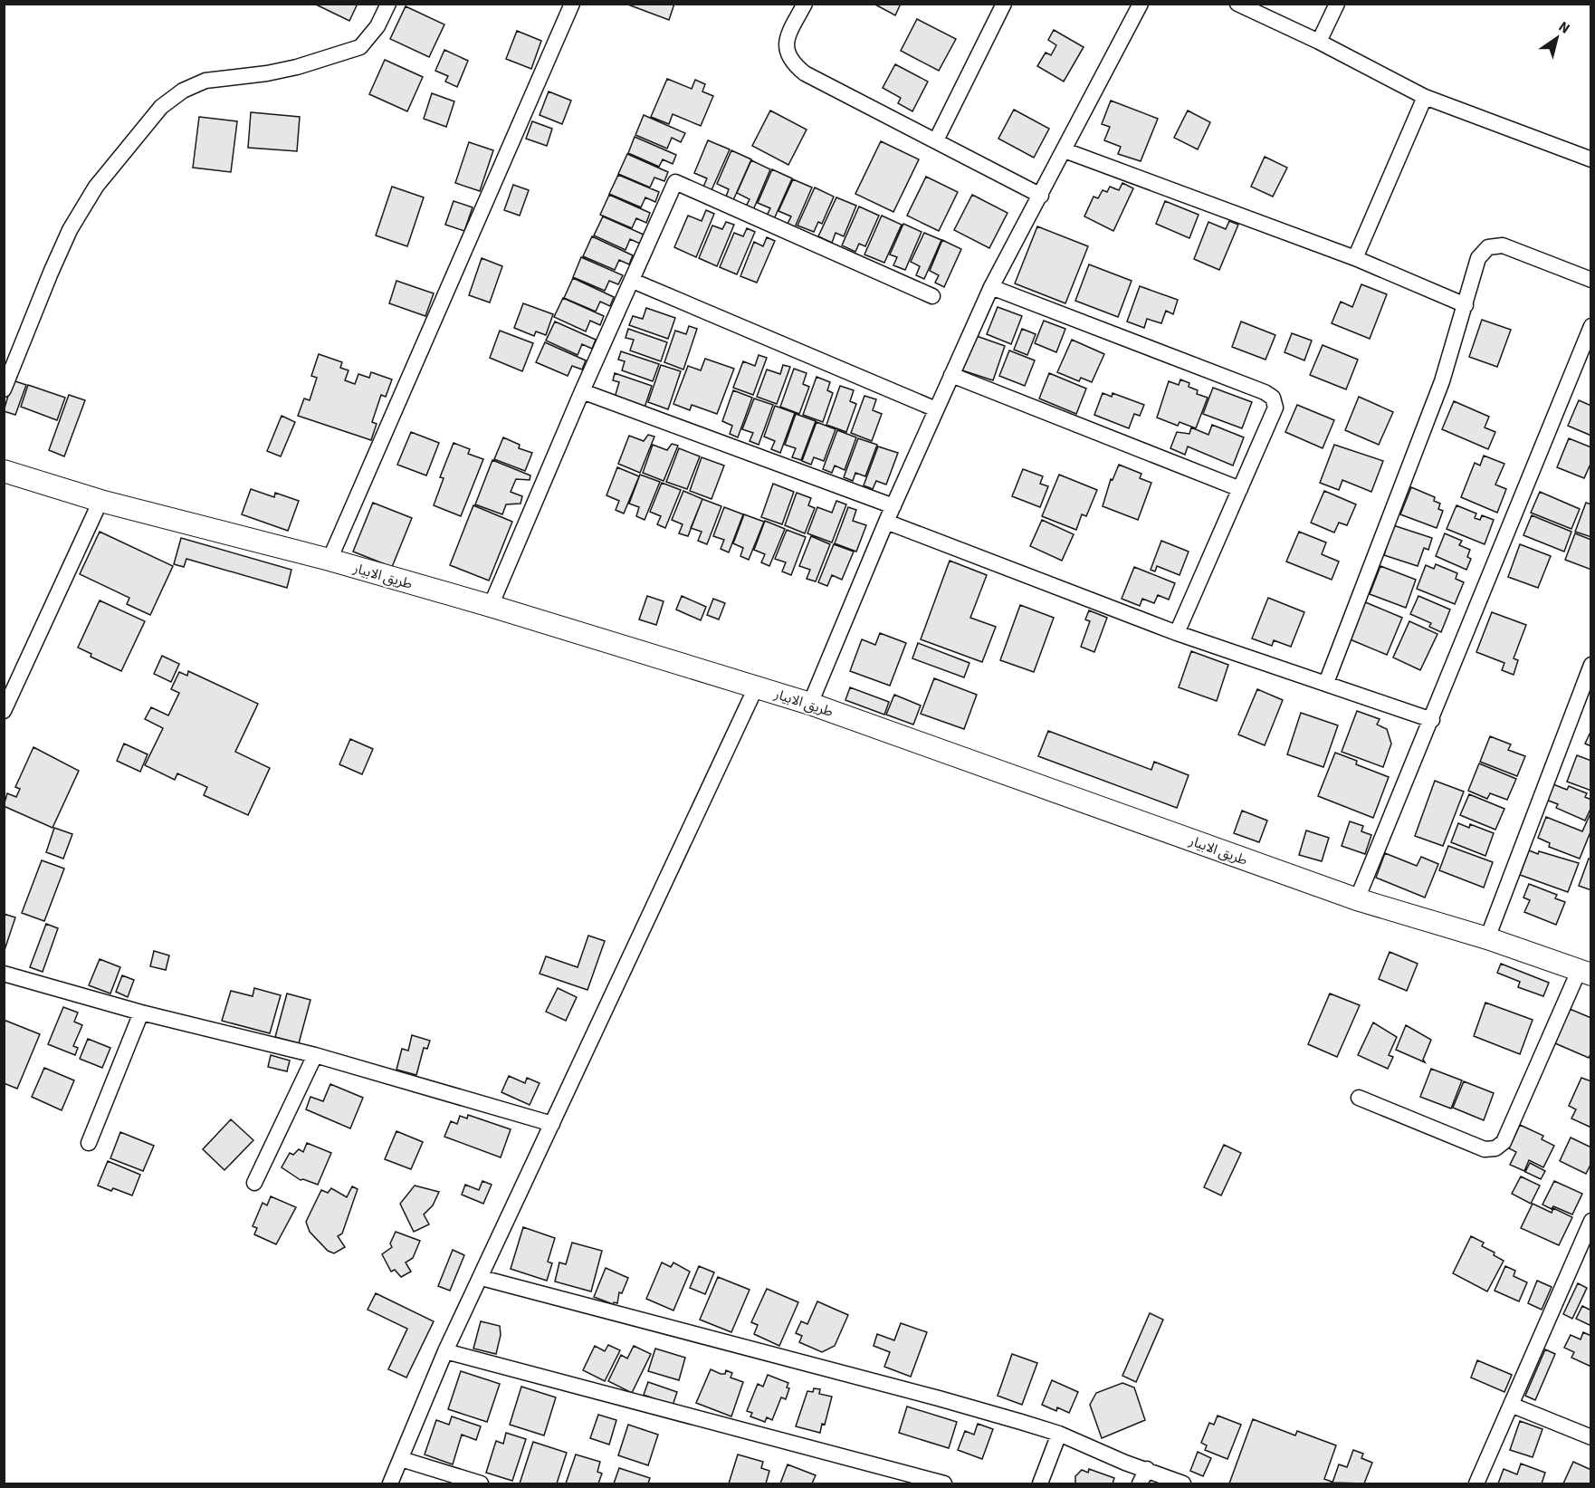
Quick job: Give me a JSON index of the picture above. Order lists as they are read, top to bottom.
{
  "streets": {
    "main road": ["طريق الابيار"]
  },
  "north": "top right"
}
